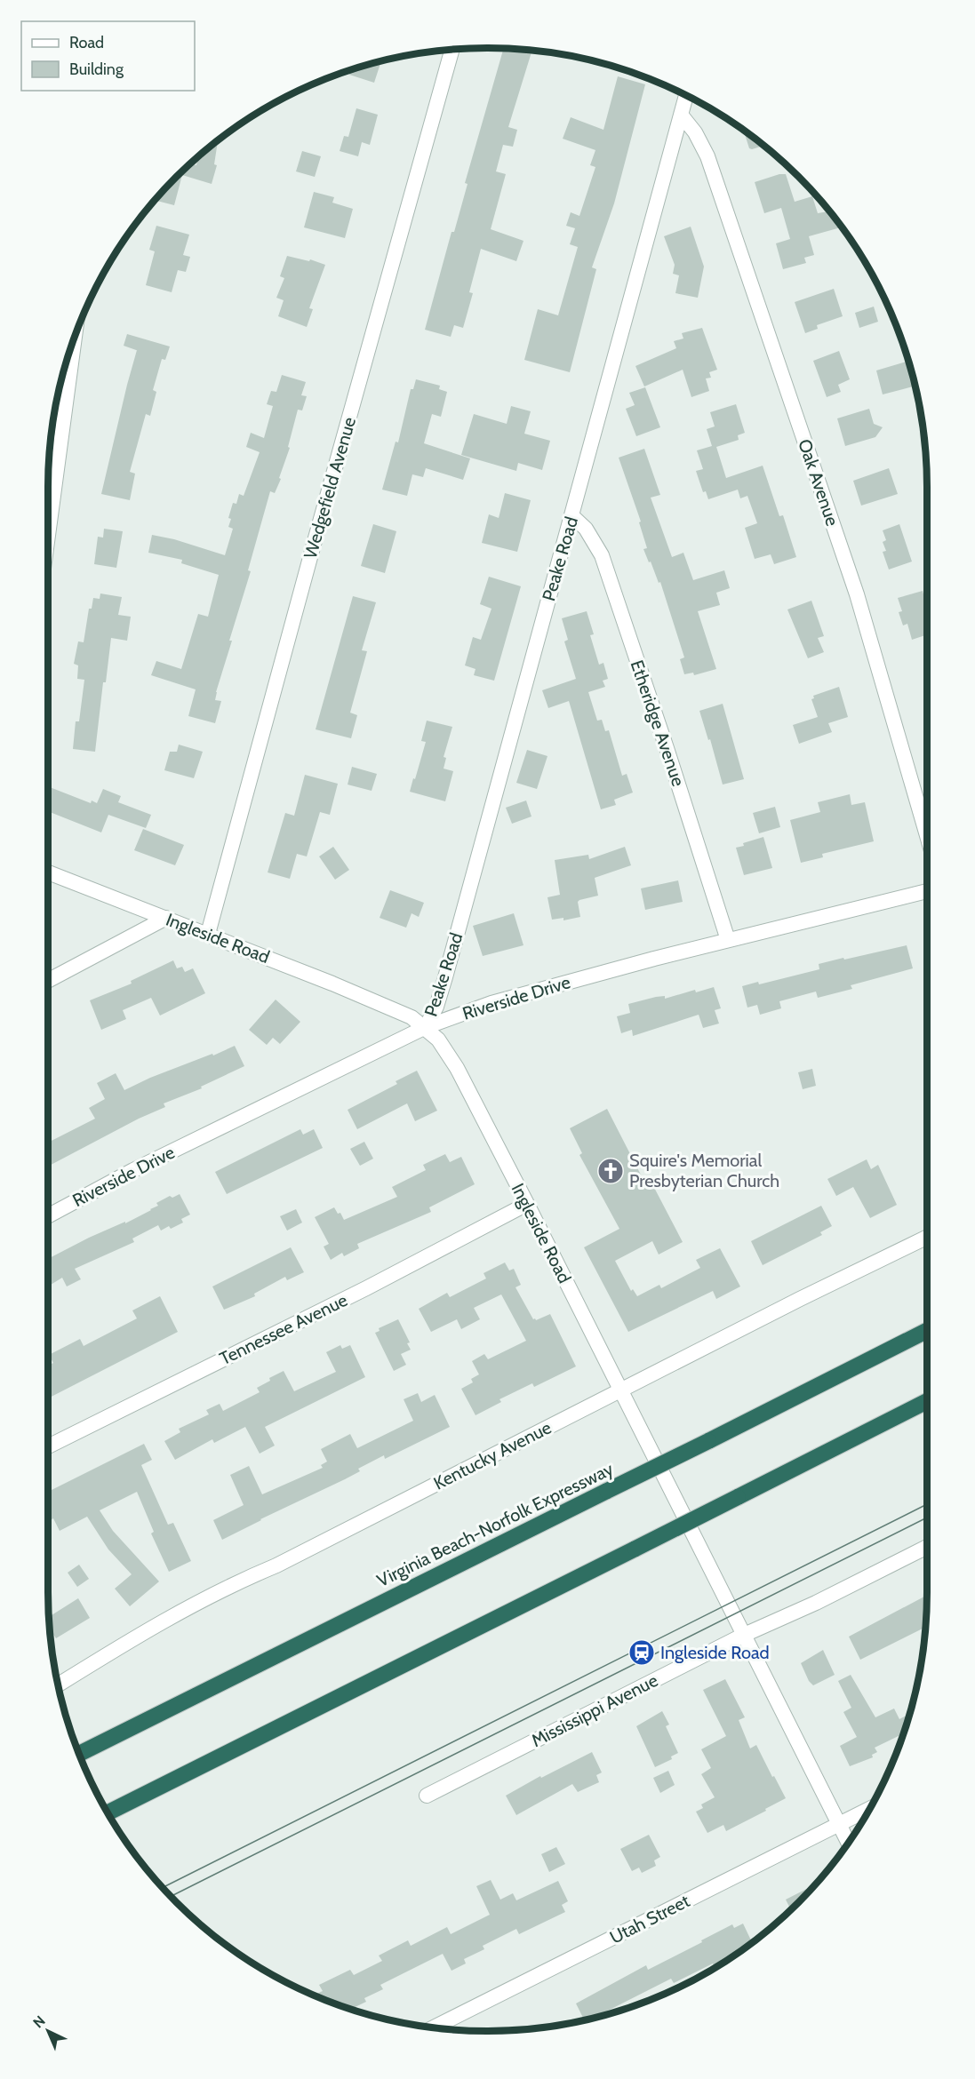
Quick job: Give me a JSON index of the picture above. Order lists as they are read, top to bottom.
{
  "streets": {
    "highway": ["Virginia Beach-Norfolk Expressway"],
    "street": [
      "Oak Avenue",
      "Wedgefield Avenue",
      "Peake Road",
      "Etheridge Avenue",
      "Ingleside Road",
      "Riverside Drive",
      "Tennessee Avenue",
      "Kentucky Avenue",
      "Mississippi Avenue",
      "Utah Street"
    ]
  },
  "crossings": [
    ["Oak Avenue", "Peake Road"],
    ["Wedgefield Avenue", "Ingleside Road"],
    ["Peake Road", "Etheridge Avenue"],
    ["Peake Road", "Ingleside Road"],
    ["Peake Road", "Riverside Drive"],
    ["Etheridge Avenue", "Riverside Drive"],
    ["Ingleside Road", "Riverside Drive"],
    ["Ingleside Road", "Tennessee Avenue"],
    ["Ingleside Road", "Kentucky Avenue"],
    ["Ingleside Road", "Mississippi Avenue"],
    ["Ingleside Road", "Utah Street"]
  ],
  "places": {
    "church": ["Squire's Memorial Presbyterian Church"],
    "station": ["Ingleside Road"]
  },
  "legend": ["Road", "Building"],
  "north": "top left"
}
